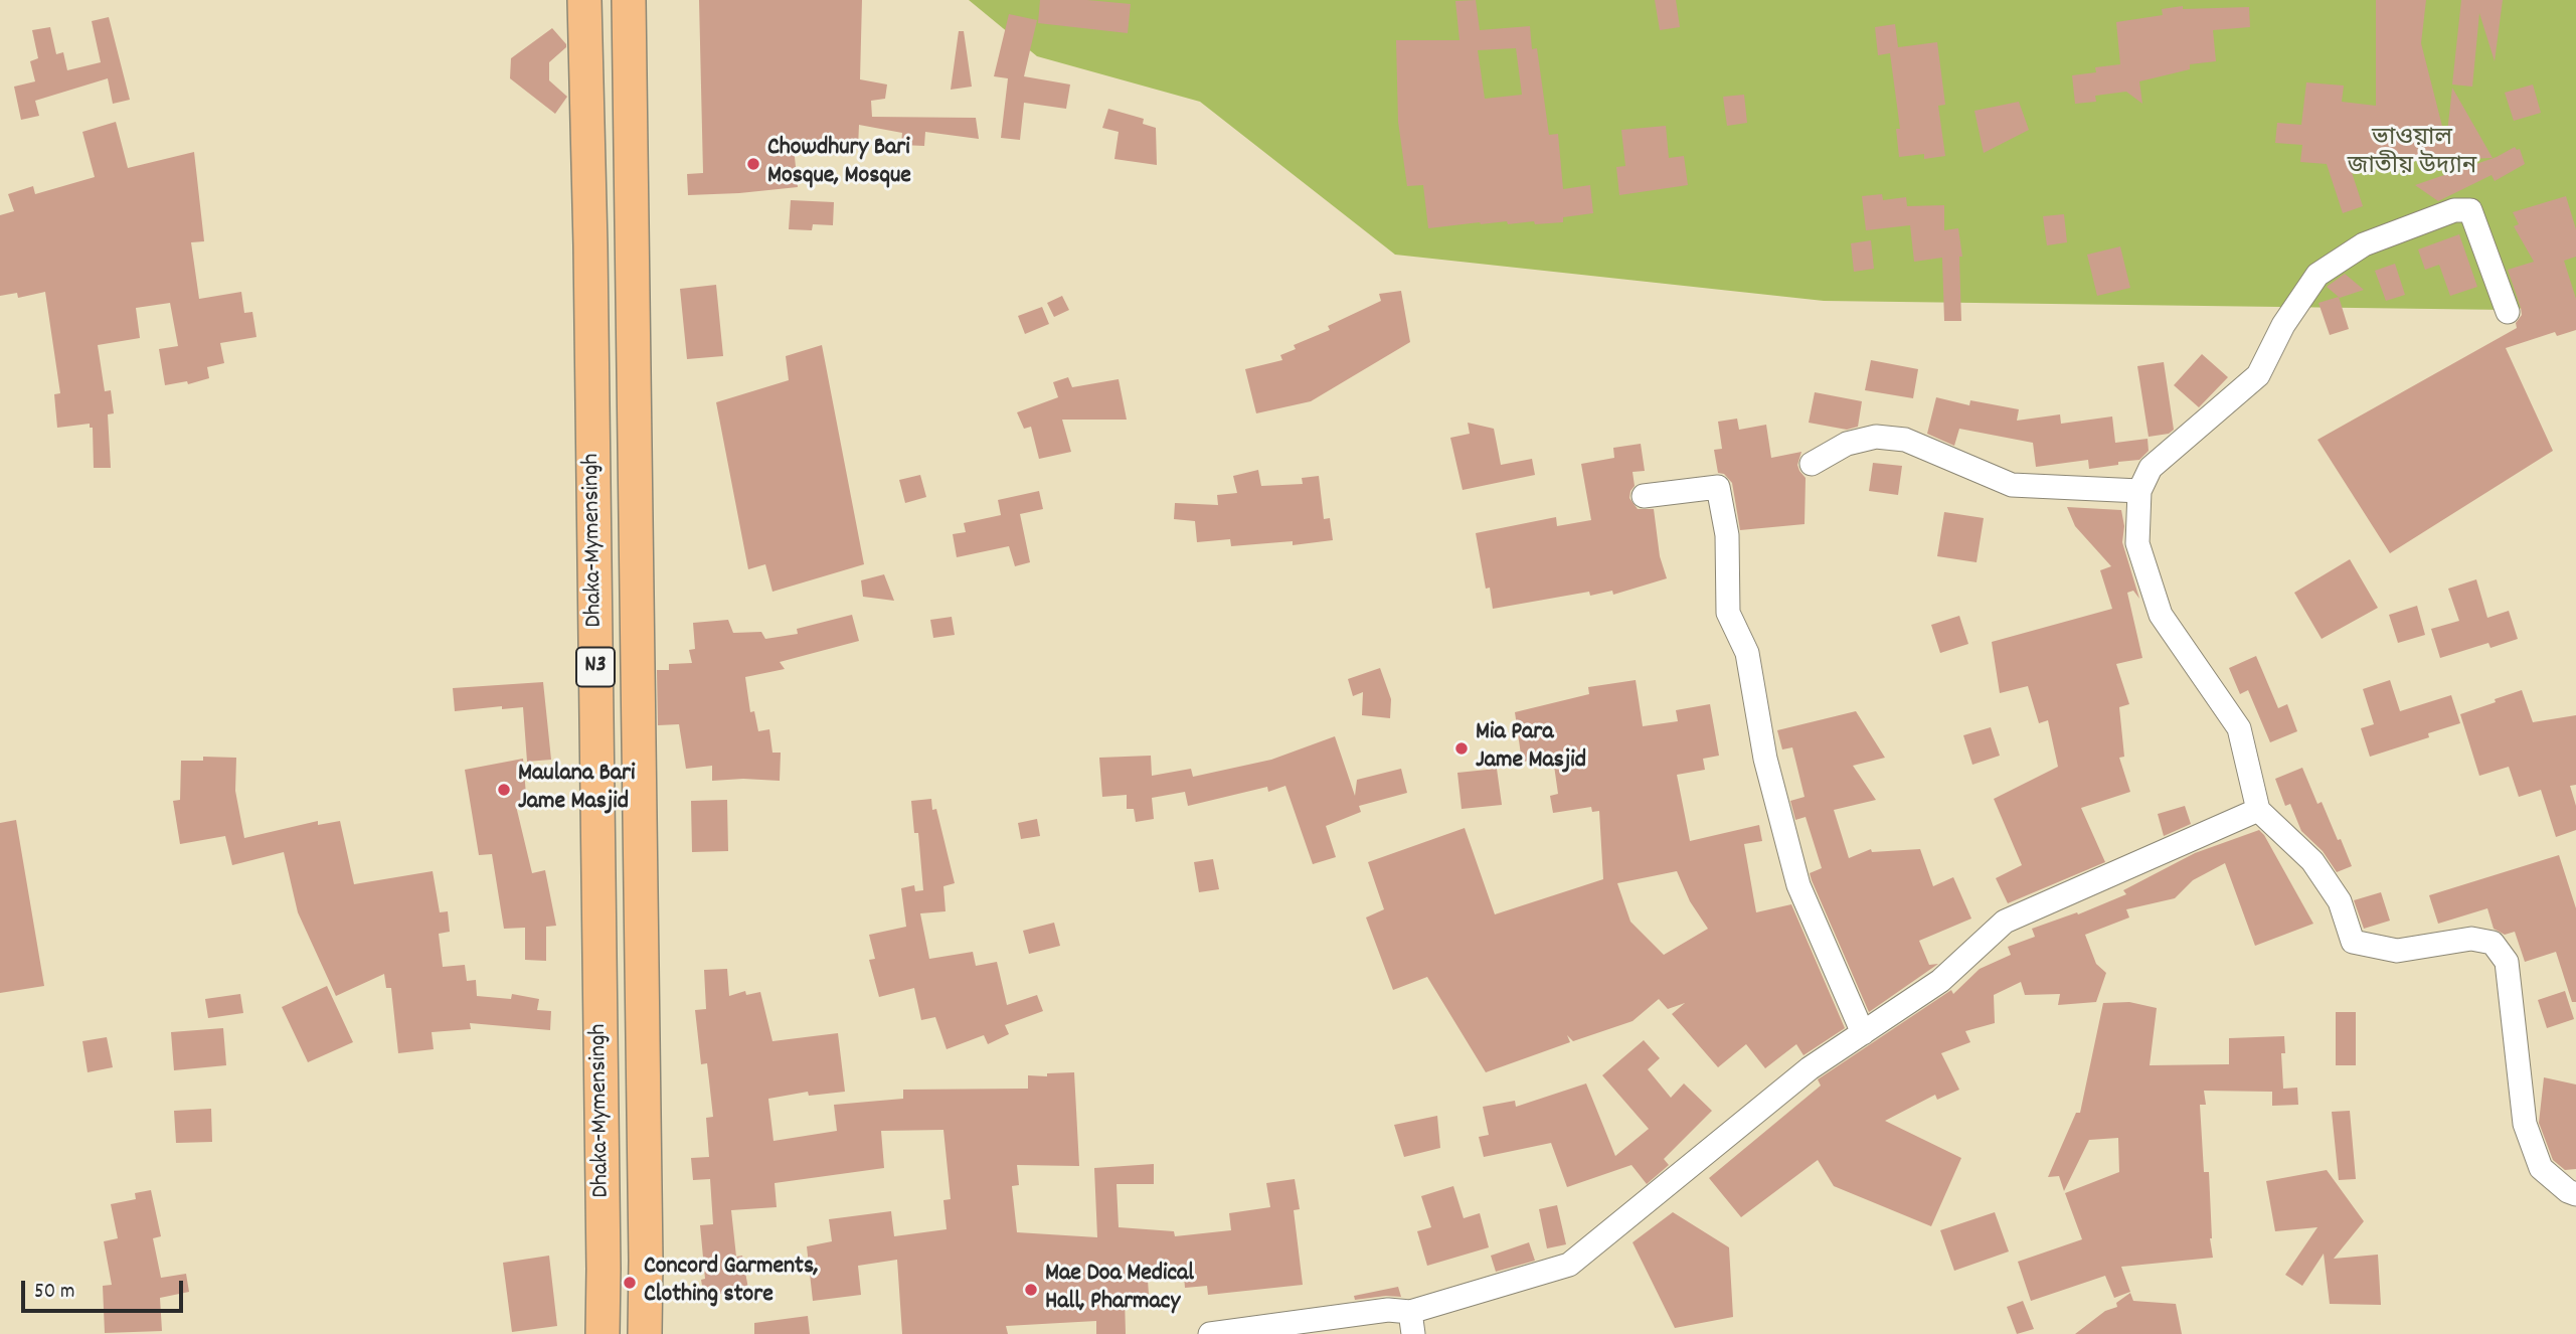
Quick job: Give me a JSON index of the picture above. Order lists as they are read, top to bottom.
{
  "streets": {
    "highway": ["Dhaka-Mymensingh", "N3"]
  },
  "parks": ["ভাওয়াল জাতীয় উদ্যান"],
  "places": [
    "Chowdhury Bari Mosque, Mosque",
    "Mia Para Jame Masjid",
    "Maulana Bari Jame Masjid",
    "Concord Garments, Clothing store",
    "Mae Doa Medical Hall, Pharmacy"
  ],
  "scale_bar": "50 m"
}
